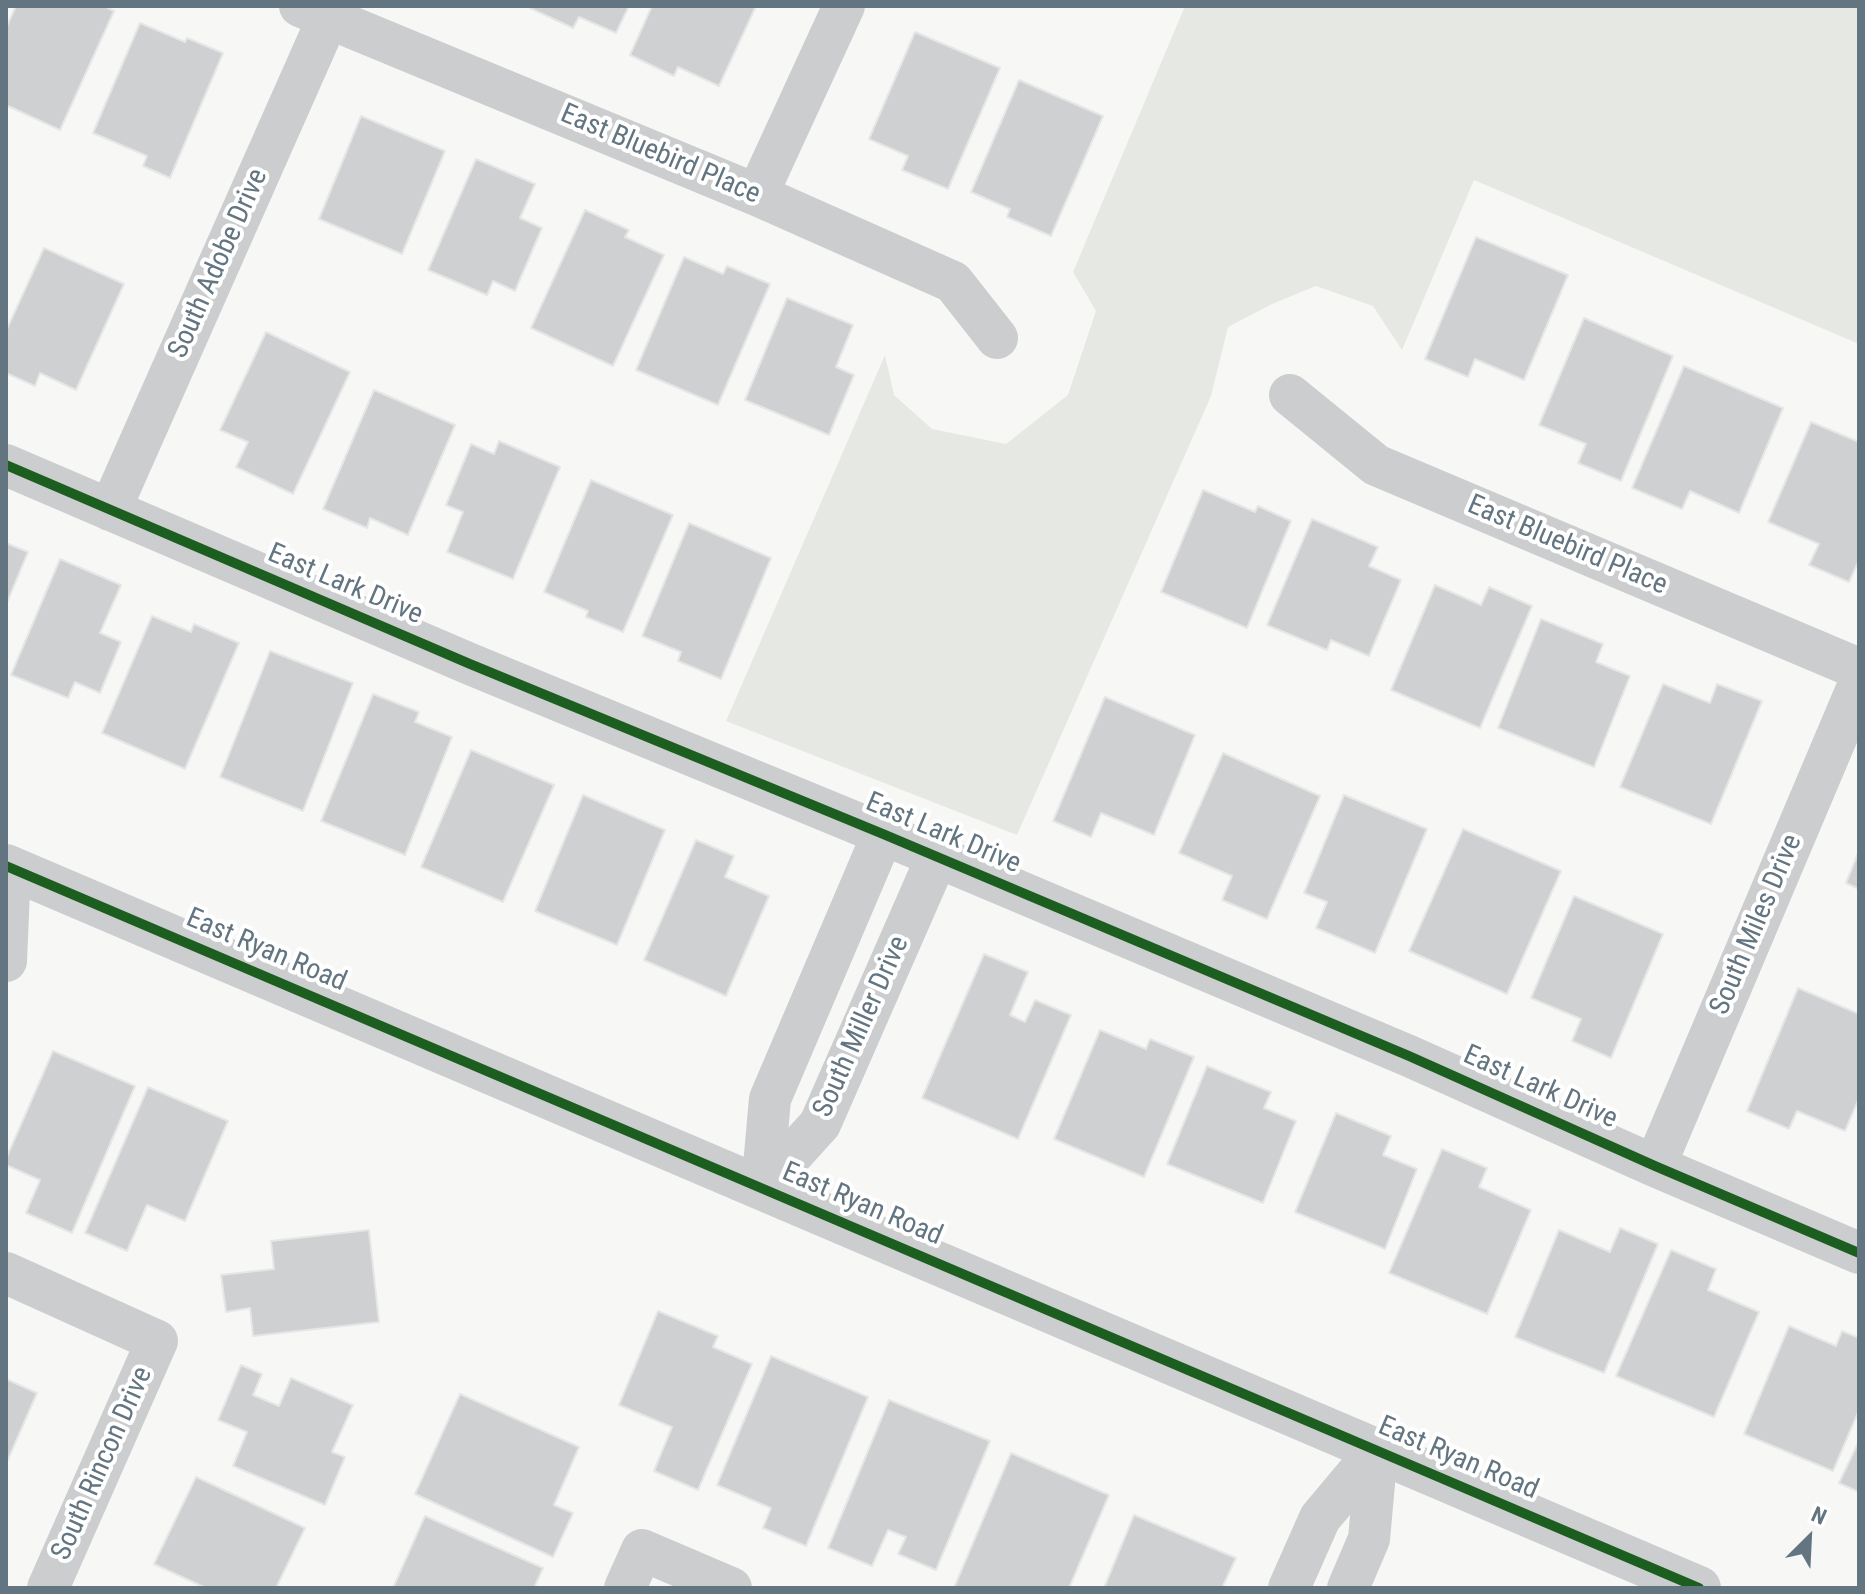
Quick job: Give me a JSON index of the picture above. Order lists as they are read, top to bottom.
{
  "streets": {
    "street": [
      "East Bluebird Place",
      "South Adobe Drive",
      "East Lark Drive",
      "South Miles Drive",
      "East Ryan Road",
      "South Miller Drive",
      "South Rincon Drive"
    ]
  },
  "crossings": [
    ["East Bluebird Place", "South Adobe Drive"],
    ["South Adobe Drive", "East Lark Drive"],
    ["East Lark Drive", "South Miles Drive"],
    ["East Lark Drive", "South Miller Drive"],
    ["East Ryan Road", "South Miller Drive"]
  ],
  "north": "top right"
}
